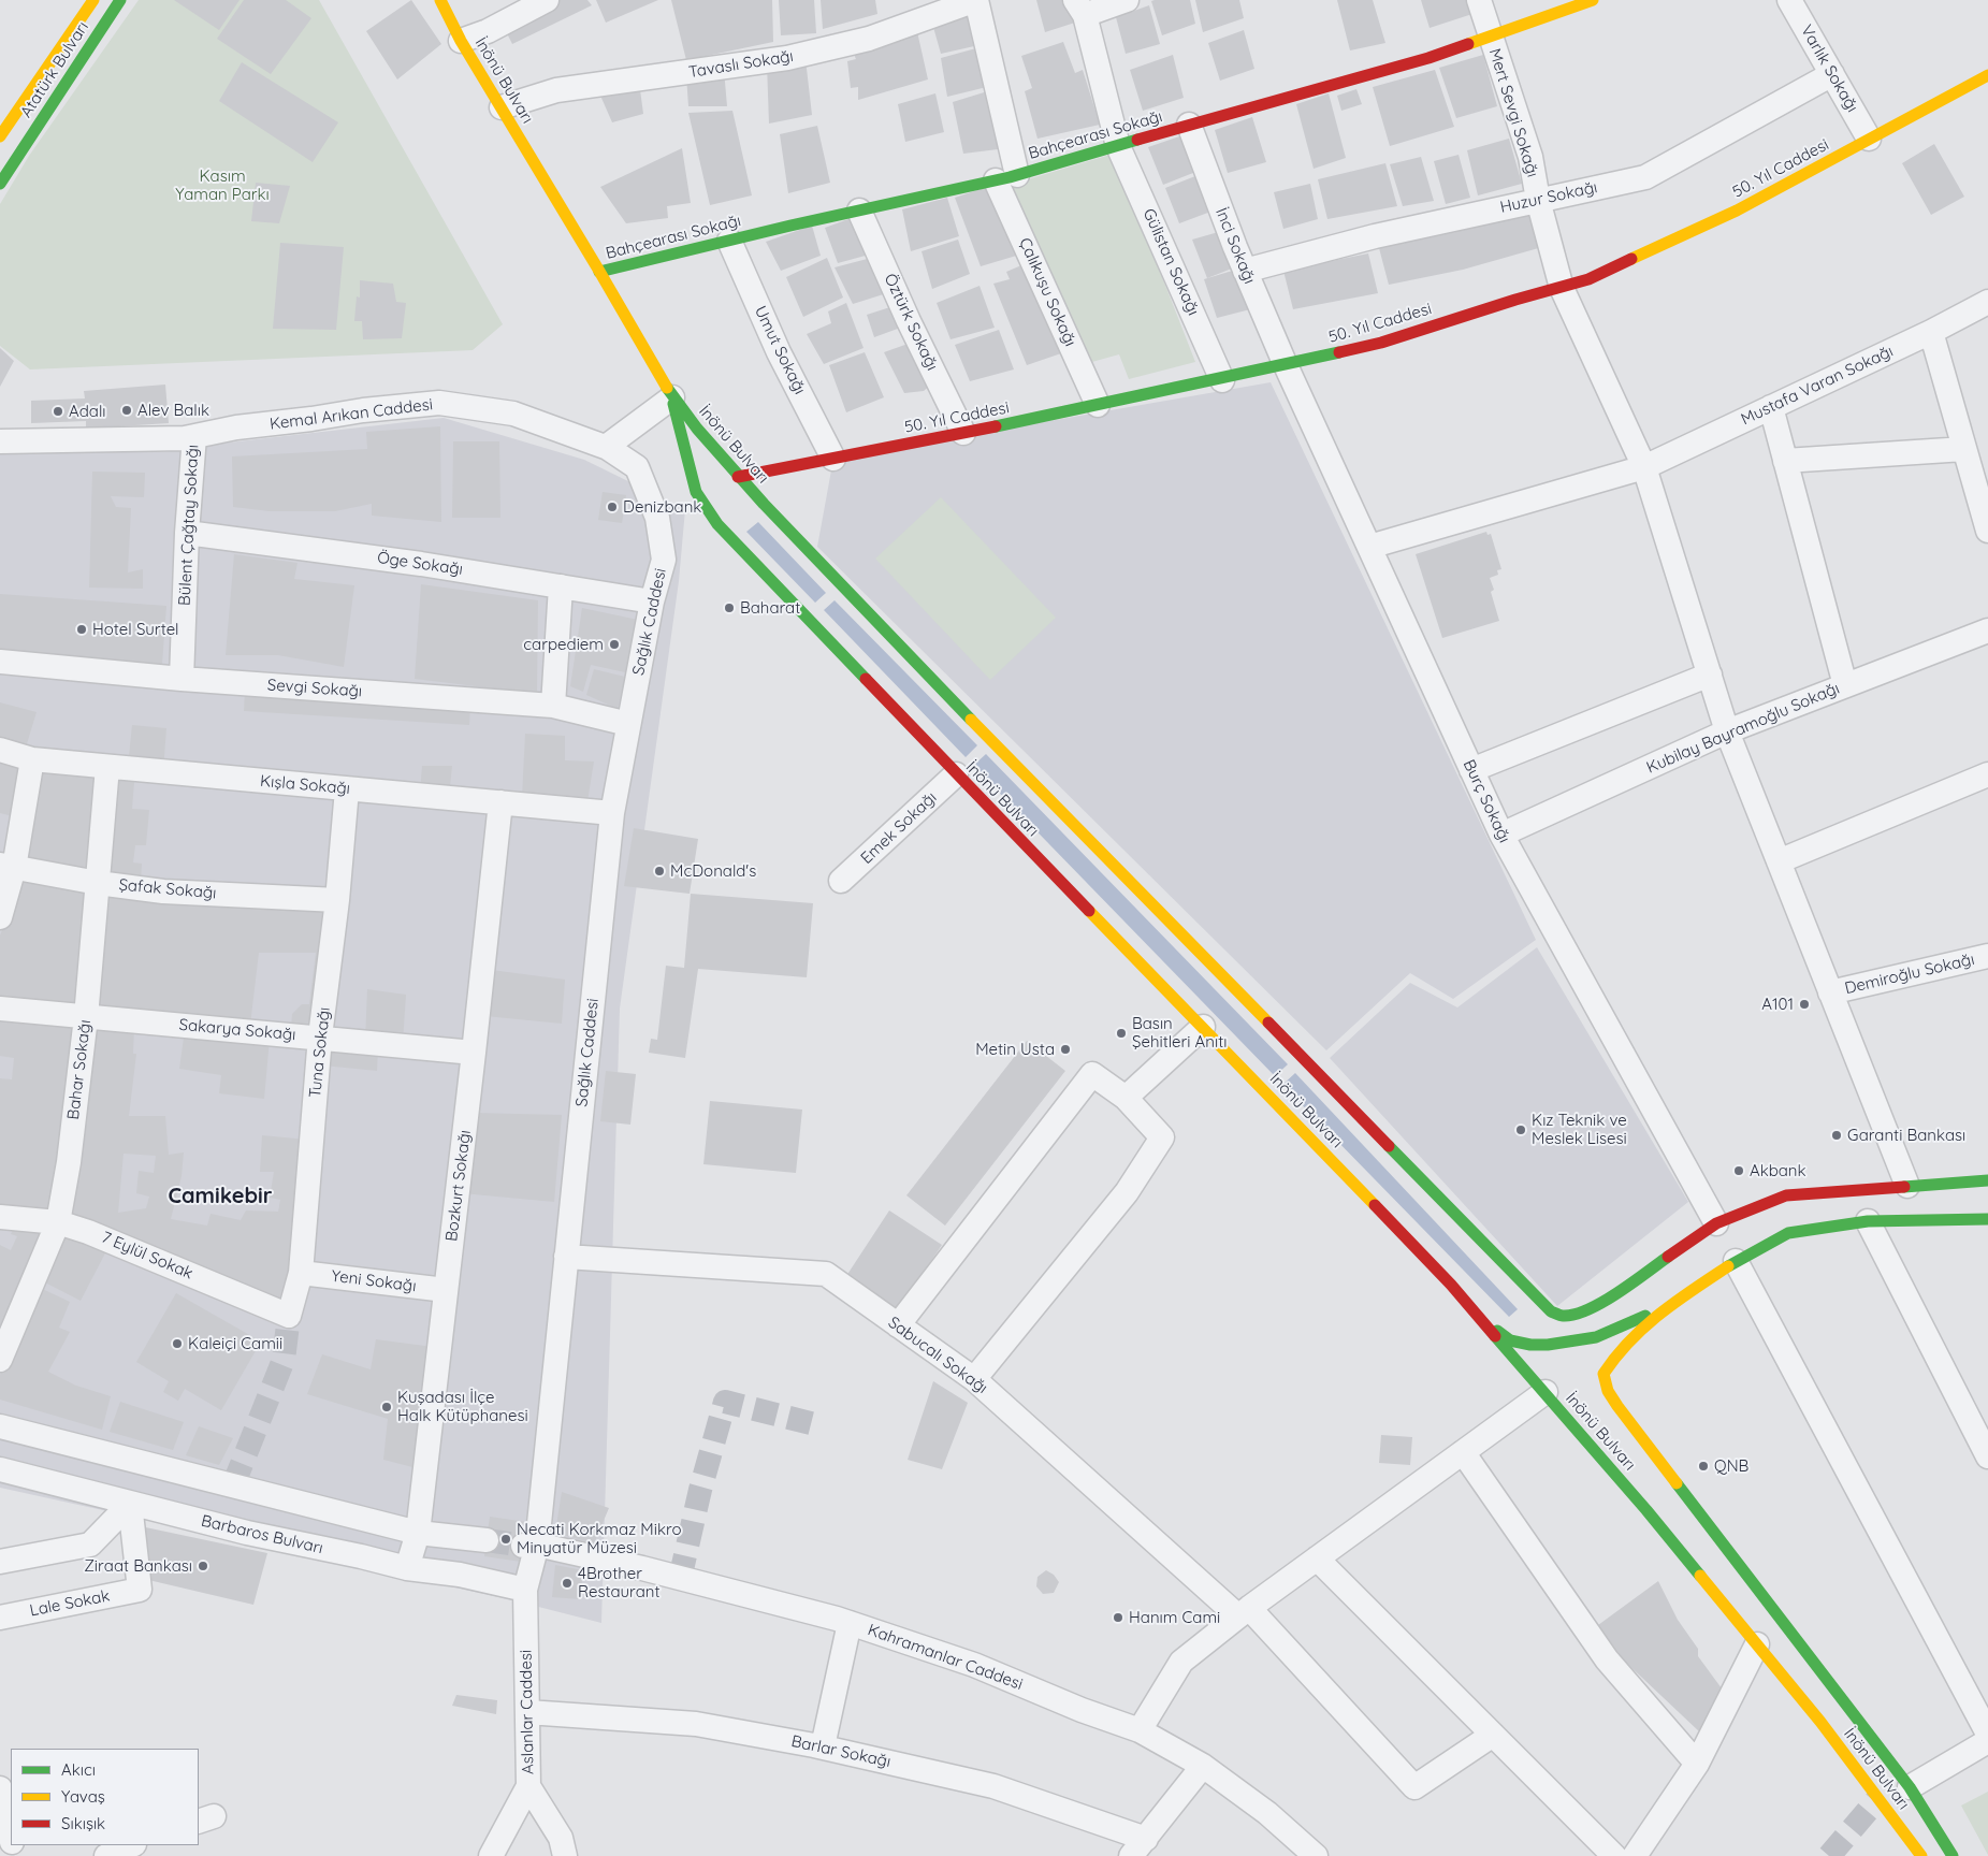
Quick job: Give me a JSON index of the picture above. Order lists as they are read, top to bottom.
{
  "streets": {
    "main road": [
      "Atatürk Bulvarı",
      "İnönü Bulvarı",
      "Bahçearası Sokağı",
      "50. Yıl Caddesi"
    ],
    "street": [
      "Tavaslı Sokağı",
      "Varlık Sokağı",
      "Mert Sevgi Sokağı",
      "Huzur Sokağı",
      "İnci Sokağı",
      "Gülistan Sokağı",
      "Çalıkuşu Sokağı",
      "Öztürk Sokağı",
      "Umut Sokağı",
      "Mustafa Varan Sokağı",
      "Kemal Arıkan Caddesi",
      "Bülent Çağtay Sokağı",
      "Öge Sokağı",
      "Sağlık Caddesi",
      "Sevgi Sokağı",
      "Kubilay Bayramoğlu Sokağı",
      "Kışla Sokağı",
      "Burç Sokağı",
      "Emek Sokağı",
      "Şafak Sokağı",
      "Demiroğlu Sokağı",
      "Sakarya Sokağı",
      "Tuna Sokağı",
      "Bahar Sokağı",
      "Bozkurt Sokağı",
      "7 Eylül Sokak",
      "Yeni Sokağı",
      "Sabucalı Sokağı",
      "Barbaros Bulvarı",
      "Lale Sokak",
      "Kahramanlar Caddesi",
      "Aslanlar Caddesi",
      "Barlar Sokağı"
    ]
  },
  "crossings": [
    ["Tavaslı Sokağı", "İnönü Bulvarı"],
    ["Tavaslı Sokağı", "Çalıkuşu Sokağı"],
    ["Varlık Sokağı", "50. Yıl Caddesi"],
    ["Varlık Sokağı", "Huzur Sokağı"],
    ["İnönü Bulvarı", "Bahçearası Sokağı"],
    ["İnönü Bulvarı", "50. Yıl Caddesi"],
    ["İnönü Bulvarı", "Burç Sokağı"],
    ["İnönü Bulvarı", "Emek Sokağı"],
    ["Mert Sevgi Sokağı", "Bahçearası Sokağı"],
    ["Mert Sevgi Sokağı", "50. Yıl Caddesi"],
    ["Mert Sevgi Sokağı", "Huzur Sokağı"],
    ["Mert Sevgi Sokağı", "Mustafa Varan Sokağı"],
    ["Mert Sevgi Sokağı", "Kubilay Bayramoğlu Sokağı"],
    ["Mert Sevgi Sokağı", "Demiroğlu Sokağı"],
    ["Bahçearası Sokağı", "İnci Sokağı"],
    ["Bahçearası Sokağı", "Gülistan Sokağı"],
    ["Bahçearası Sokağı", "Çalıkuşu Sokağı"],
    ["Bahçearası Sokağı", "Öztürk Sokağı"],
    ["Bahçearası Sokağı", "Umut Sokağı"],
    ["50. Yıl Caddesi", "İnci Sokağı"],
    ["50. Yıl Caddesi", "Gülistan Sokağı"],
    ["50. Yıl Caddesi", "Çalıkuşu Sokağı"],
    ["50. Yıl Caddesi", "Öztürk Sokağı"],
    ["50. Yıl Caddesi", "Umut Sokağı"],
    ["50. Yıl Caddesi", "Burç Sokağı"],
    ["Huzur Sokağı", "İnci Sokağı"],
    ["İnci Sokağı", "Burç Sokağı"],
    ["Mustafa Varan Sokağı", "Burç Sokağı"],
    ["Kemal Arıkan Caddesi", "Bülent Çağtay Sokağı"],
    ["Kemal Arıkan Caddesi", "Sağlık Caddesi"],
    ["Bülent Çağtay Sokağı", "Öge Sokağı"],
    ["Bülent Çağtay Sokağı", "Sevgi Sokağı"],
    ["Öge Sokağı", "Sağlık Caddesi"],
    ["Sağlık Caddesi", "Sevgi Sokağı"],
    ["Sağlık Caddesi", "Kışla Sokağı"],
    ["Sağlık Caddesi", "Sabucalı Sokağı"],
    ["Sağlık Caddesi", "Barbaros Bulvarı"],
    ["Sağlık Caddesi", "Kahramanlar Caddesi"],
    ["Sağlık Caddesi", "Aslanlar Caddesi"],
    ["Kubilay Bayramoğlu Sokağı", "Burç Sokağı"],
    ["Kışla Sokağı", "Tuna Sokağı"],
    ["Kışla Sokağı", "Bahar Sokağı"],
    ["Kışla Sokağı", "Bozkurt Sokağı"],
    ["Şafak Sokağı", "Tuna Sokağı"],
    ["Şafak Sokağı", "Bahar Sokağı"],
    ["Sakarya Sokağı", "Tuna Sokağı"],
    ["Sakarya Sokağı", "Bahar Sokağı"],
    ["Sakarya Sokağı", "Bozkurt Sokağı"],
    ["Tuna Sokağı", "7 Eylül Sokak"],
    ["Tuna Sokağı", "Yeni Sokağı"],
    ["Bahar Sokağı", "7 Eylül Sokak"],
    ["Bozkurt Sokağı", "Yeni Sokağı"],
    ["Bozkurt Sokağı", "Barbaros Bulvarı"],
    ["Barbaros Bulvarı", "Lale Sokak"],
    ["Barbaros Bulvarı", "Aslanlar Caddesi"],
    ["Aslanlar Caddesi", "Barlar Sokağı"]
  ],
  "districts": ["Camikebir"],
  "parks": ["Kasım Yaman Parkı"],
  "places": [
    "Alev Balık",
    "Adalı",
    "Denizbank",
    "Baharat",
    "Hotel Surtel",
    "carpediem",
    "McDonald's",
    "A101",
    "Basın Şehitleri Anıtı",
    "Metin Usta",
    "Kız Teknik ve Meslek Lisesi",
    "Garanti Bankası",
    "Akbank",
    "Kaleiçi Camii",
    "Kuşadası İlçe Halk Kütüphanesi",
    "QNB",
    "Necati Korkmaz Mikro Minyatür Müzesi",
    "Ziraat Bankası",
    "4Brother Restaurant",
    "Hanım Cami"
  ],
  "legend": ["Akıcı", "Yavaş", "Sıkışık"]
}
